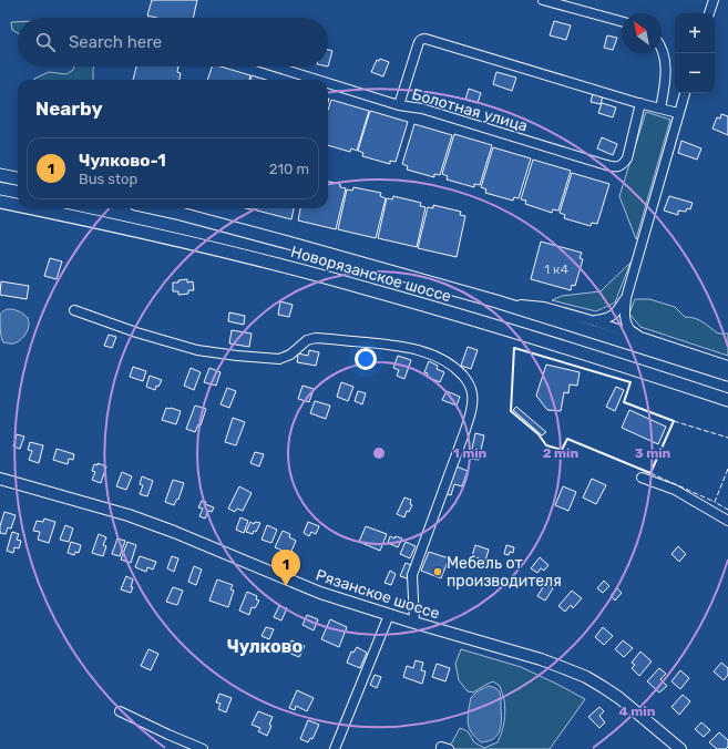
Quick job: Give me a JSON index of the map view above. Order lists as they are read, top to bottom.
{
  "streets": {
    "highway": ["Новорязанское шоссе"],
    "main road": ["Рязанское шоссе"],
    "street": ["Болотная улица"]
  },
  "districts": ["Чулково"],
  "places": ["Мебель от производителя"],
  "house_numbers": ["1 к4"],
  "north": "top left",
  "page": {
    "map_buttons": ["+", "−"],
    "search": "Search here",
    "heading": "Nearby",
    "list": [
      {
        "mark": "1",
        "name": "Чулково-1",
        "note": "Bus stop",
        "value": "210 m"
      }
    ],
    "pins": "1"
  },
  "rings": [
    "1 min",
    "2 min",
    "3 min",
    "4 min"
  ]
}
